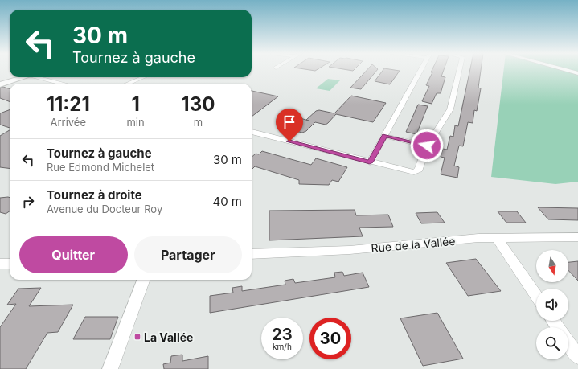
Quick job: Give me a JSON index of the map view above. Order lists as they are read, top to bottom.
{
  "streets": {
    "street": ["Rue de la Vallée"]
  },
  "places": {
    "transit": ["La Vallée"]
  },
  "north": "bottom",
  "page": {
    "turn": ["30 m", "Tournez à gauche"],
    "eta": [
      "11:21",
      "Arrivée",
      "1",
      "min",
      "130",
      "m"
    ],
    "list": [
      {
        "name": "Tournez à gauche",
        "note": "Rue Edmond Michelet",
        "value": "30 m"
      },
      {
        "name": "Tournez à droite",
        "note": "Avenue du Docteur Roy",
        "value": "40 m"
      }
    ],
    "buttons": ["Quitter", "Partager"],
    "speed": "23 km/h",
    "limit": "30"
  }
}
